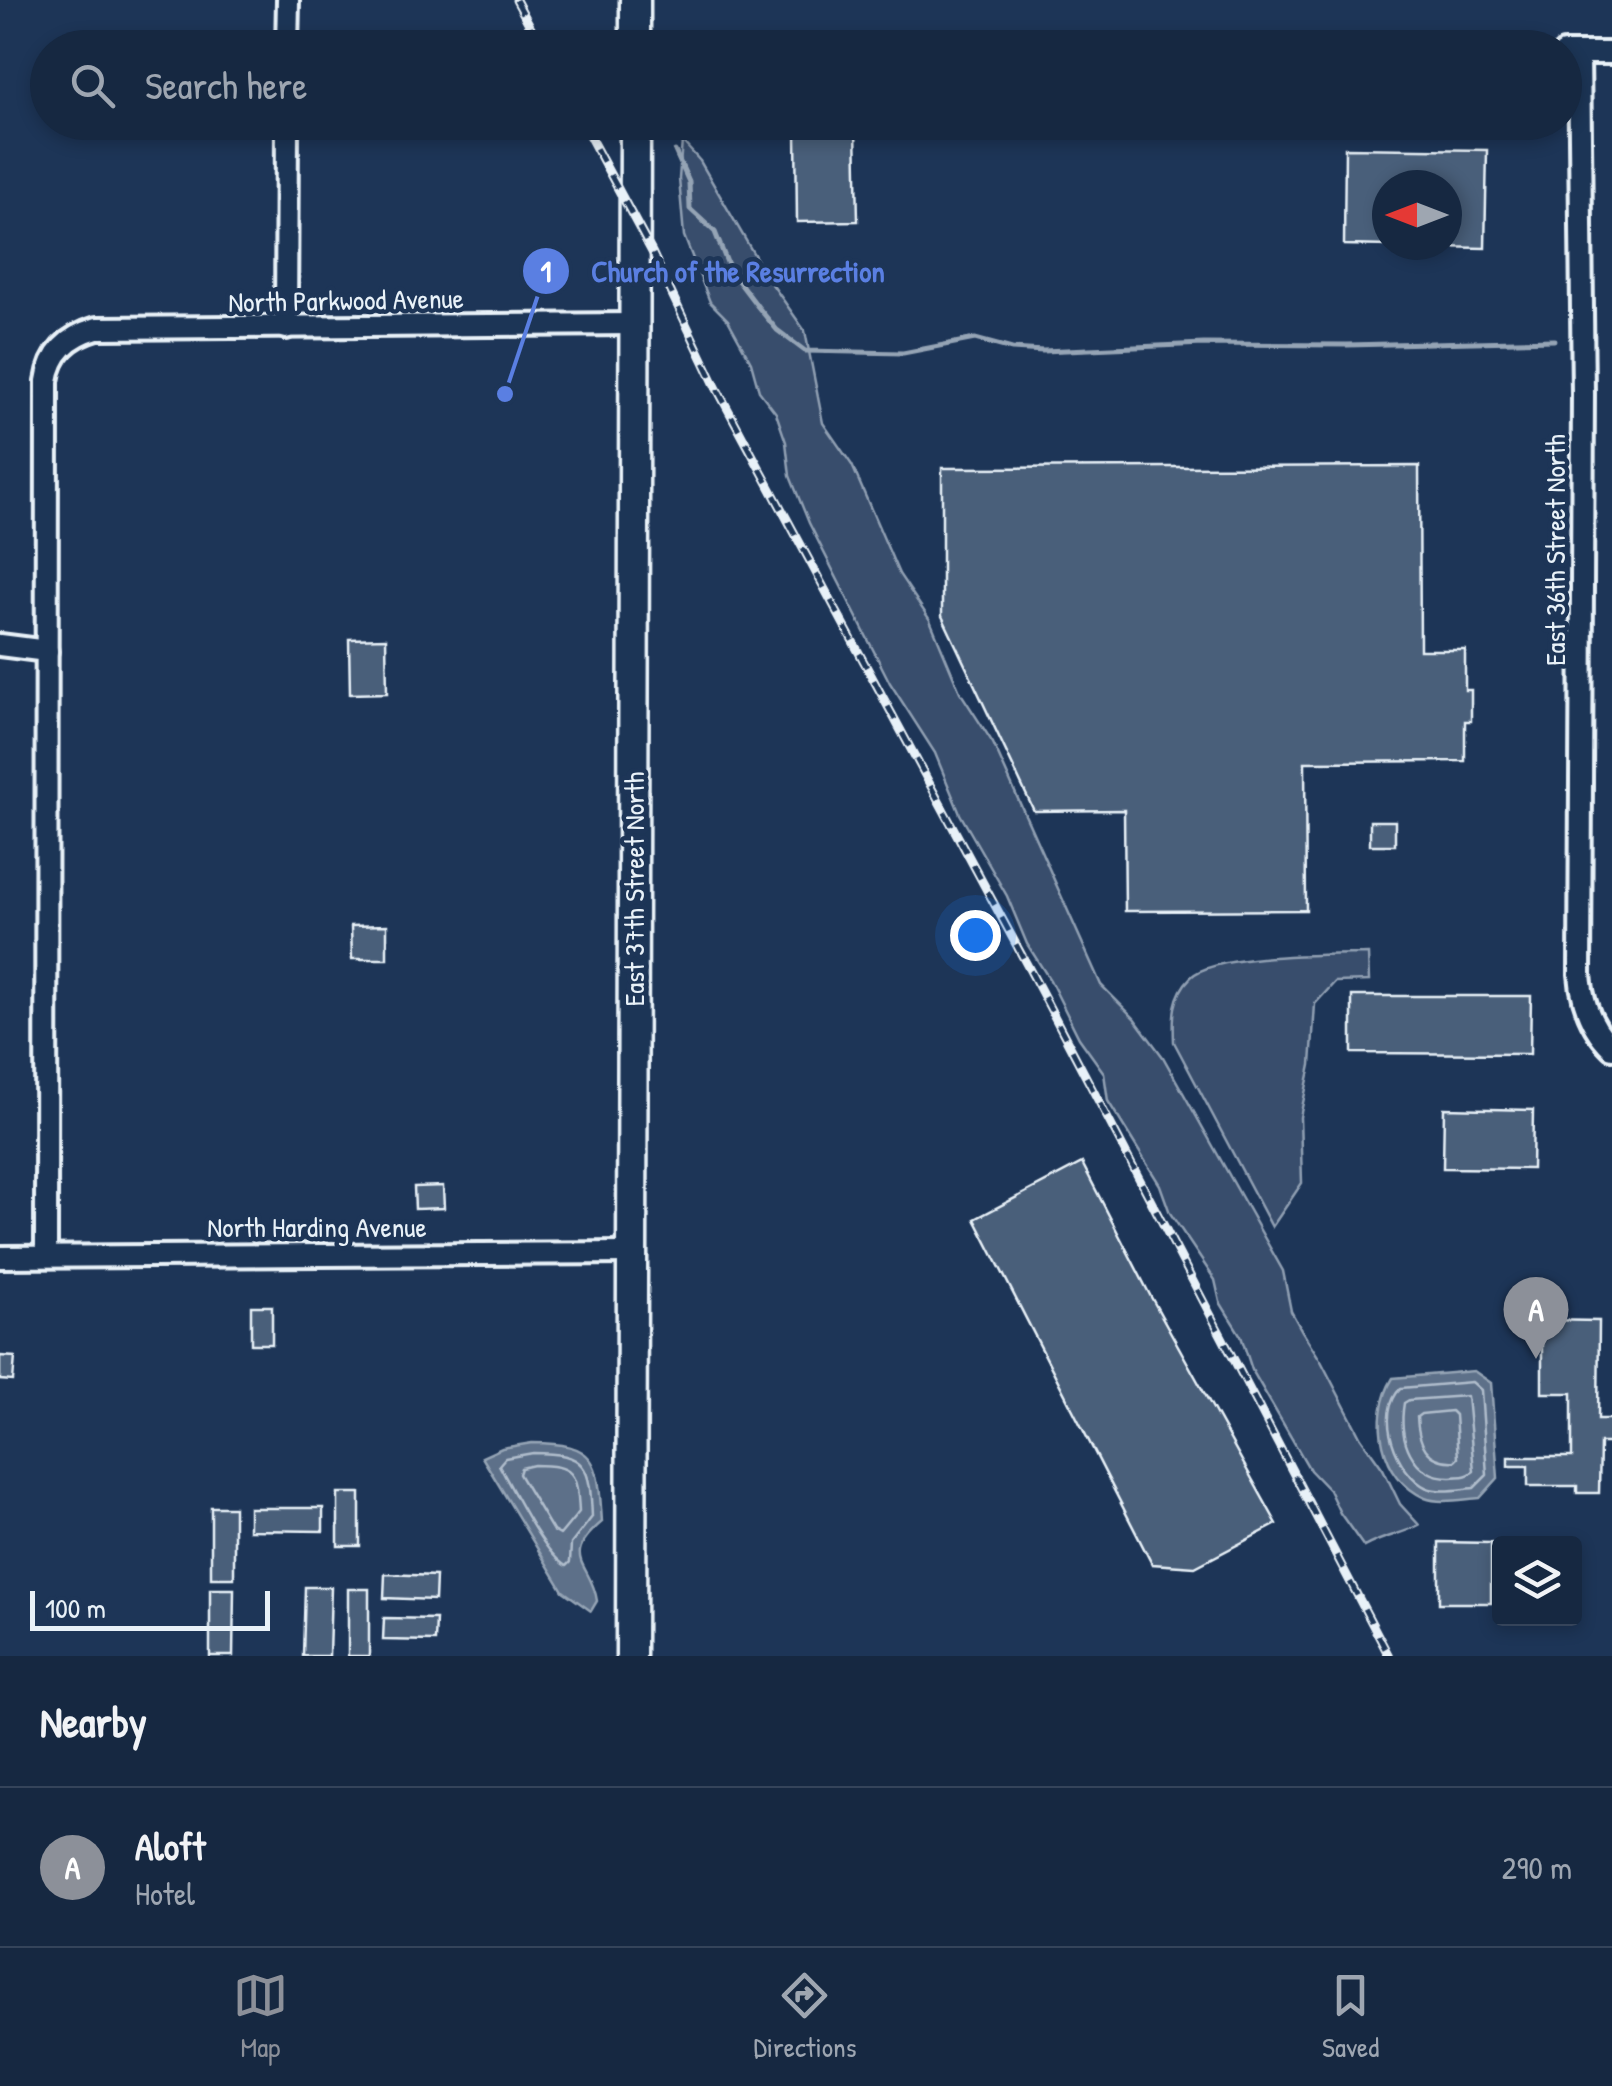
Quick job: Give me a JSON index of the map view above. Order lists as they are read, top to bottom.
{
  "streets": {
    "main road": ["East 37th Street North"],
    "street": ["North Parkwood Avenue", "East 36th Street North", "North Harding Avenue"]
  },
  "crossings": [
    ["North Parkwood Avenue", "East 37th Street North"],
    ["East 37th Street North", "North Harding Avenue"]
  ],
  "places": ["Church of the Resurrection"],
  "scale_bar": "100 m",
  "north": "left",
  "page": {
    "search": "Search here",
    "pins": "A",
    "scale": "100 m",
    "heading": "Nearby",
    "list": [
      {
        "mark": "A",
        "name": "Aloft",
        "note": "Hotel",
        "value": "290 m"
      }
    ],
    "nav": ["Map", "Directions", "Saved"]
  }
}
